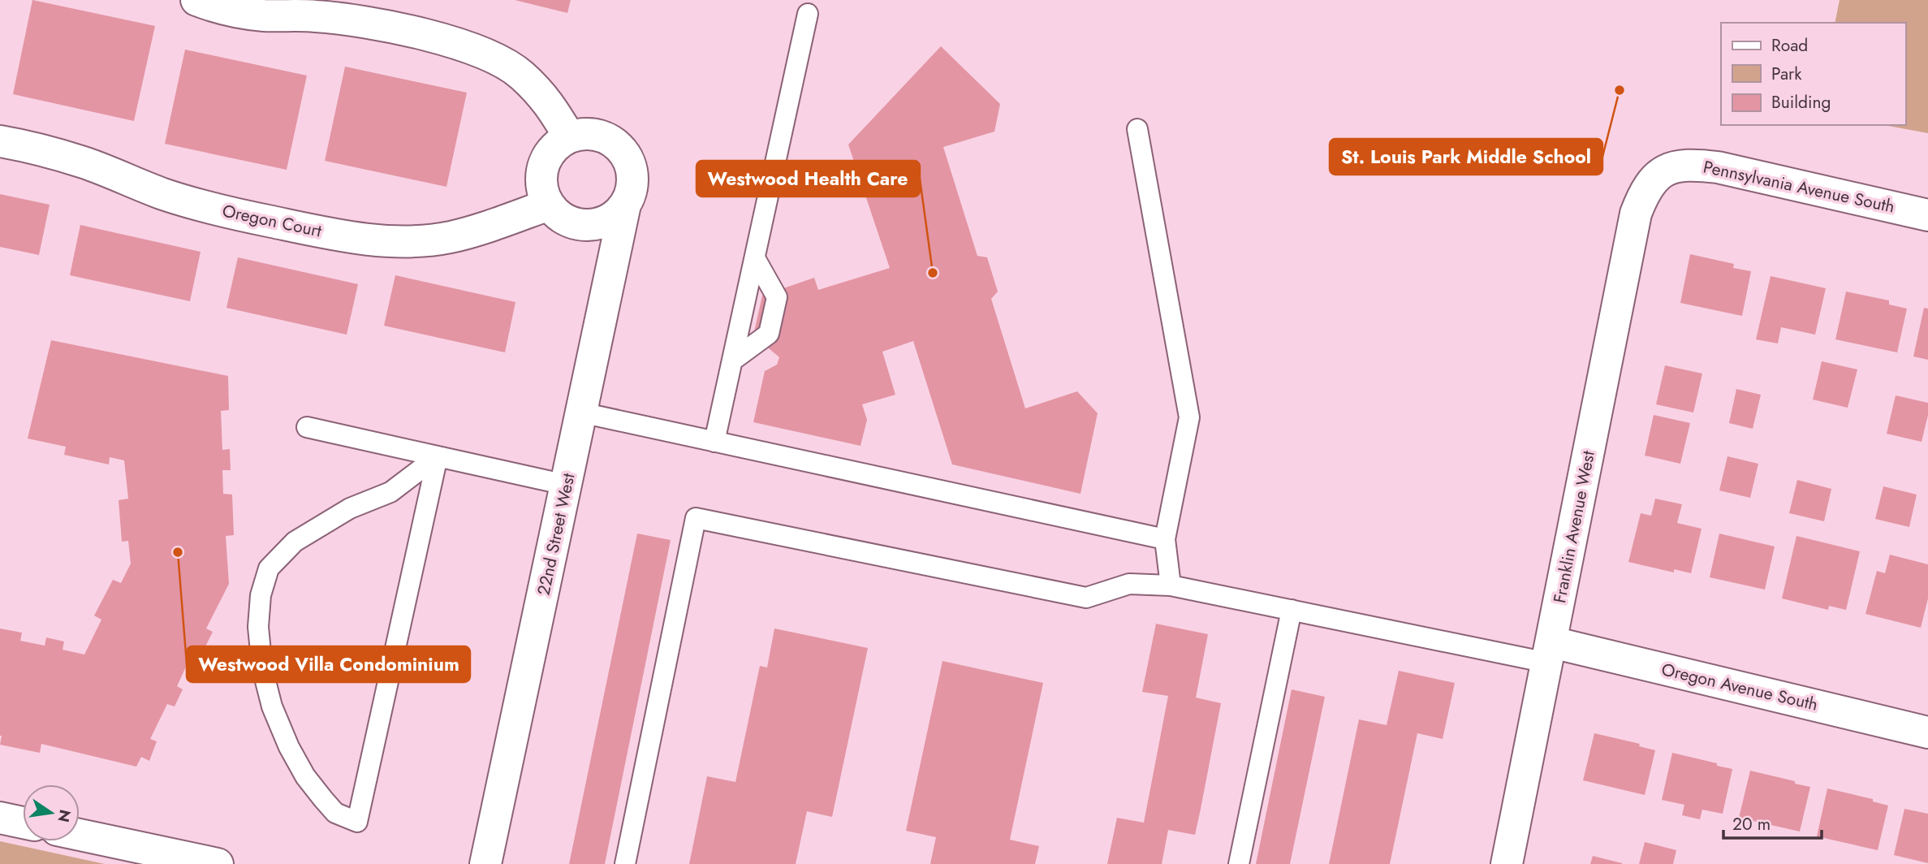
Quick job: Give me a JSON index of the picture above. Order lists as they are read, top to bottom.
{
  "streets": {
    "street": [
      "Pennsylvania Avenue South",
      "Oregon Court",
      "Franklin Avenue West",
      "22nd Street West",
      "Oregon Avenue South"
    ]
  },
  "crossings": [
    ["Pennsylvania Avenue South", "Franklin Avenue West"],
    ["Oregon Court", "22nd Street West"],
    ["Franklin Avenue West", "Oregon Avenue South"]
  ],
  "places": ["St. Louis Park Middle School", "Westwood Health Care", "Westwood Villa Condominium"],
  "legend": ["Road", "Park", "Building"],
  "scale_bar": "20 m",
  "north": "right"
}
